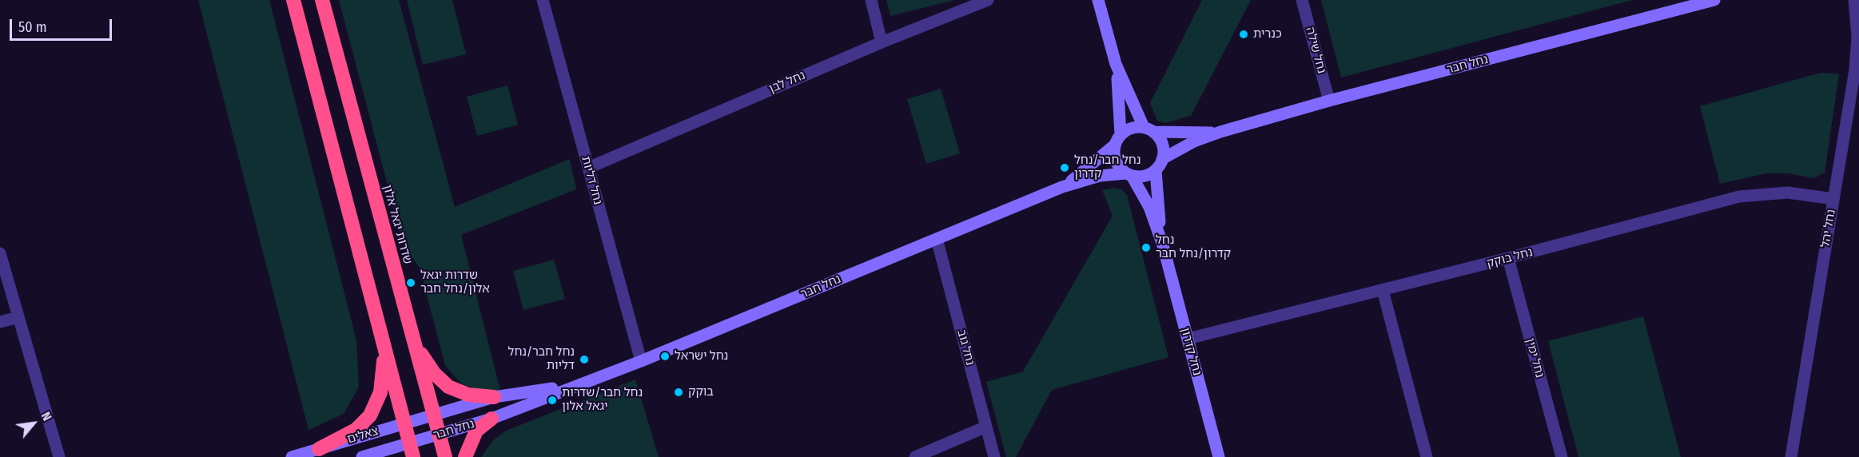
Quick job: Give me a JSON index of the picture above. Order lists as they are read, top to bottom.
{
  "streets": {
    "highway": ["שדרות יגאל אלון"],
    "street": [
      "נחל שילה",
      "נחל חבר",
      "נחל לבן",
      "נחל דליות",
      "נחל יהל",
      "נחל בוקק",
      "נחל גוב",
      "נחל קדרון",
      "נחל ימין",
      "צאלים"
    ]
  },
  "crossings": [
    ["נחל שילה", "נחל חבר"],
    ["נחל חבר", "נחל דליות"],
    ["נחל חבר", "שדרות יגאל אלון"],
    ["נחל חבר", "נחל גוב"],
    ["נחל חבר", "נחל קדרון"],
    ["נחל חבר", "צאלים"],
    ["נחל לבן", "נחל דליות"],
    ["שדרות יגאל אלון", "צאלים"],
    ["נחל יהל", "נחל בוקק"],
    ["נחל בוקק", "נחל קדרון"],
    ["נחל בוקק", "נחל ימין"]
  ],
  "places": [
    "כנרית",
    "נחל חבר/נחל קדרון",
    "נחל קדרון/נחל חבר",
    "שדרות יגאל אלון/נחל חבר",
    "נחל ישראל",
    "נחל חבר/נחל דליות",
    "בוקק",
    "נחל חבר/שדרות יגאל אלון"
  ],
  "scale_bar": "50 m",
  "north": "top right"
}
